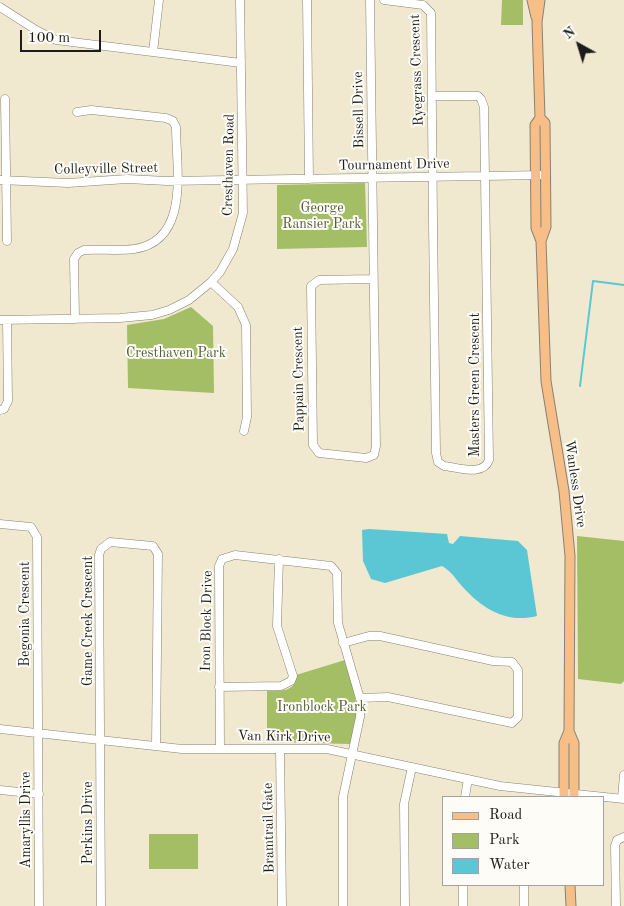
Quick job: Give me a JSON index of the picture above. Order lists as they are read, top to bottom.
{
  "streets": {
    "main road": ["Wanless Drive"],
    "street": [
      "Ryegrass Crescent",
      "Bissell Drive",
      "Cresthaven Road",
      "Tournament Drive",
      "Colleyville Street",
      "Pappain Crescent",
      "Masters Green Crescent",
      "Begonia Crescent",
      "Game Creek Crescent",
      "Iron Block Drive",
      "Van Kirk Drive",
      "Amaryllis Drive",
      "Perkins Drive",
      "Bramtrail Gate"
    ]
  },
  "crossings": [
    ["Ryegrass Crescent", "Tournament Drive"],
    ["Ryegrass Crescent", "Masters Green Crescent"],
    ["Bissell Drive", "Tournament Drive"],
    ["Bissell Drive", "Pappain Crescent"],
    ["Cresthaven Road", "Tournament Drive"],
    ["Cresthaven Road", "Colleyville Street"],
    ["Tournament Drive", "Colleyville Street"],
    ["Tournament Drive", "Masters Green Crescent"],
    ["Tournament Drive", "Wanless Drive"],
    ["Wanless Drive", "Van Kirk Drive"],
    ["Begonia Crescent", "Van Kirk Drive"],
    ["Begonia Crescent", "Amaryllis Drive"],
    ["Game Creek Crescent", "Van Kirk Drive"],
    ["Game Creek Crescent", "Perkins Drive"],
    ["Iron Block Drive", "Van Kirk Drive"],
    ["Van Kirk Drive", "Amaryllis Drive"],
    ["Van Kirk Drive", "Perkins Drive"],
    ["Van Kirk Drive", "Bramtrail Gate"]
  ],
  "parks": ["George Ransier Park", "Cresthaven Park", "Ironblock Park"],
  "legend": ["Road", "Park", "Water"],
  "scale_bar": "100 m",
  "north": "top left"
}
